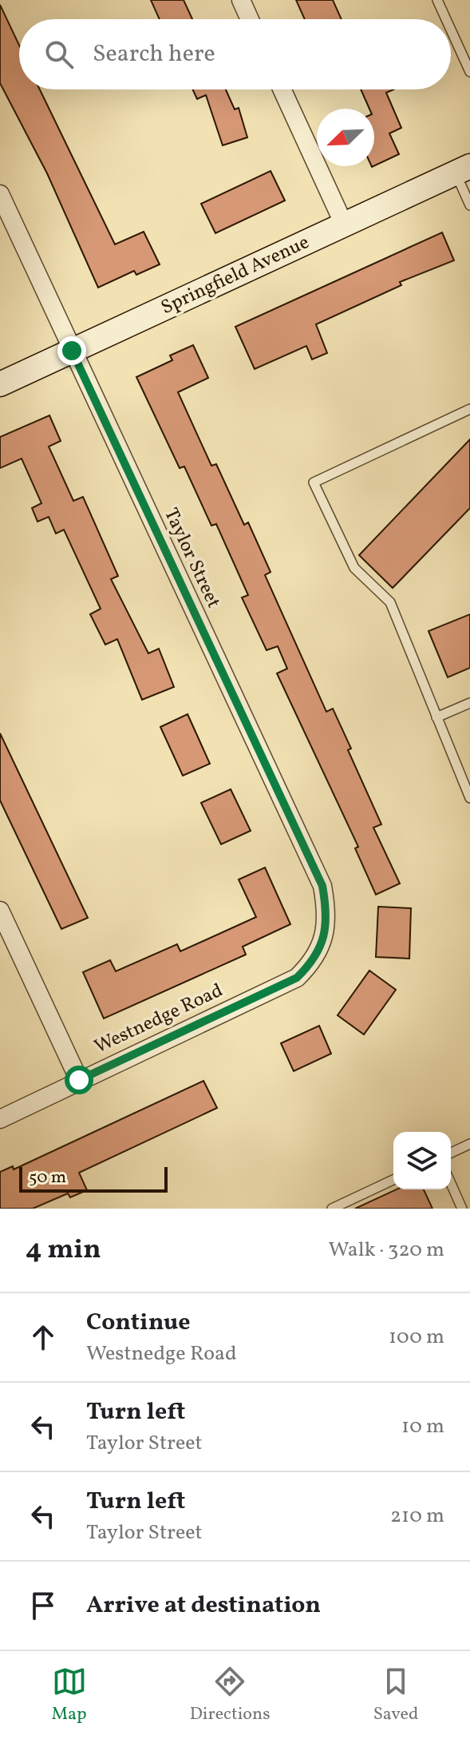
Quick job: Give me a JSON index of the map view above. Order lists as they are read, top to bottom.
{
  "streets": {
    "street": ["Springfield Avenue", "Taylor Street", "Westnedge Road"]
  },
  "crossings": [
    ["Springfield Avenue", "Taylor Street"],
    ["Taylor Street", "Westnedge Road"]
  ],
  "scale_bar": "50 m",
  "north": "bottom left",
  "page": {
    "search": "Search here",
    "scale": "50 m",
    "heading": ["4 min", "Walk · 320 m"],
    "list": [
      ["Continue", "Westnedge Road", "100 m"],
      ["Turn left", "Taylor Street", "10 m"],
      ["Turn left", "Taylor Street", "210 m"],
      "Arrive at destination"
    ],
    "nav": ["Map", "Directions", "Saved"]
  }
}
